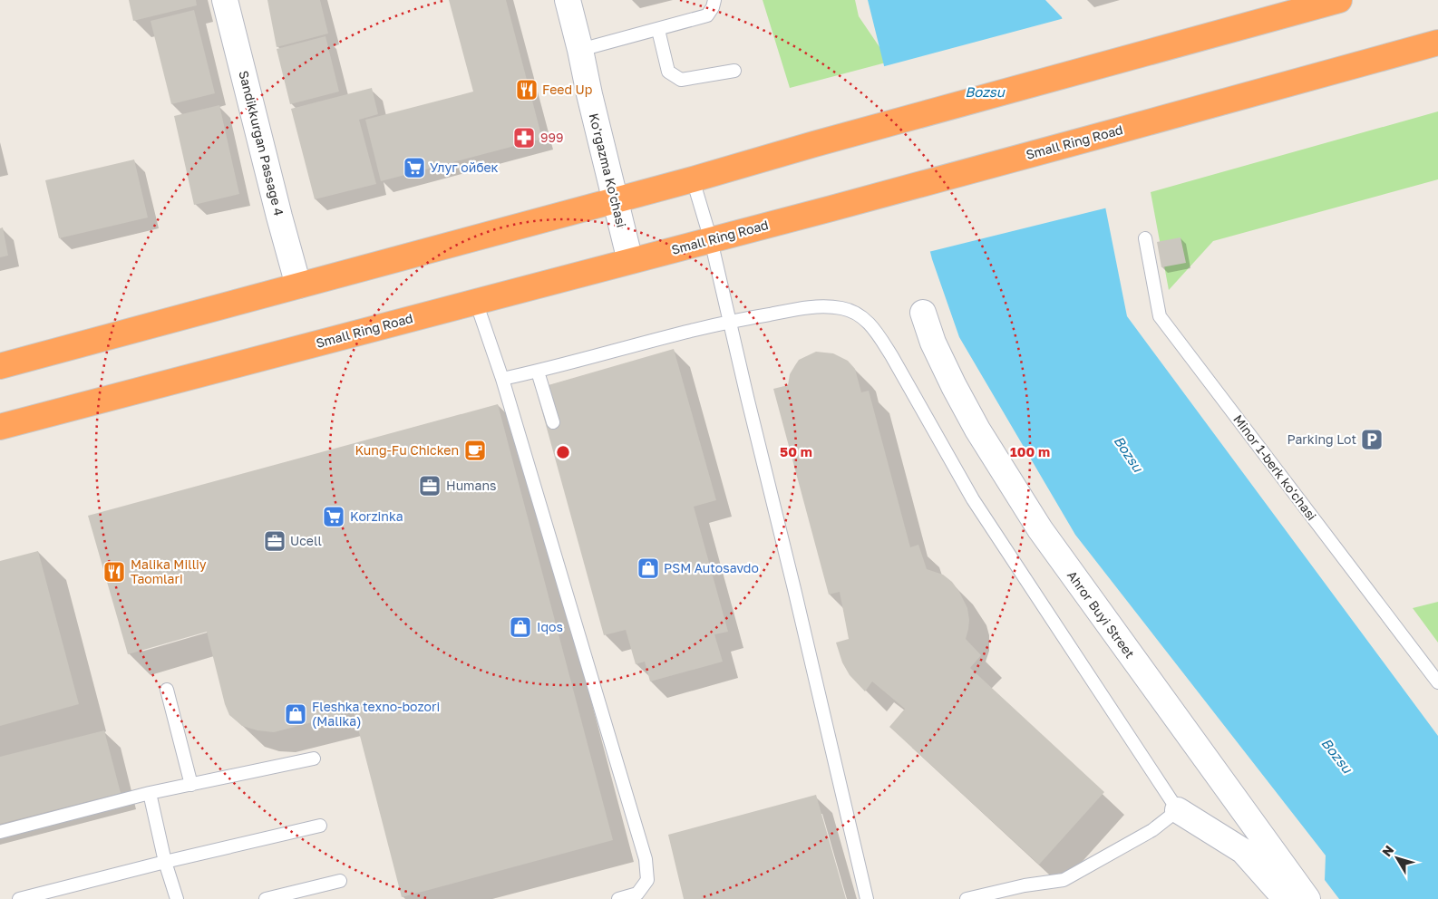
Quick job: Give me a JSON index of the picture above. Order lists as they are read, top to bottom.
{
  "streets": {
    "highway": ["Small Ring Road"],
    "street": ["Sandikkurgаn Passage 4", "Ko'rgazma Ko'chasi", "Ahror Buyi Street"],
    "lane": ["Minor 1-berk ko'chasi"]
  },
  "crossings": [
    ["Small Ring Road", "Ko'rgazma Ko'chasi"]
  ],
  "water": ["Bozsu"],
  "places": {
    "restaurant": ["Feed Up", "Malika Milliy Taomlari"],
    "pharmacy": ["999"],
    "supermarket": ["Улуг ойбек", "Korzinka"],
    "parking": ["Parking Lot"],
    "cafe": ["Kung-Fu Chicken"],
    "office": ["Humans", "Ucell"],
    "shop": ["PSM Autosavdo", "Iqos", "Fleshka texno-bozori (Malika)"]
  },
  "north": "top left",
  "rings": ["50 m", "100 m"]
}
